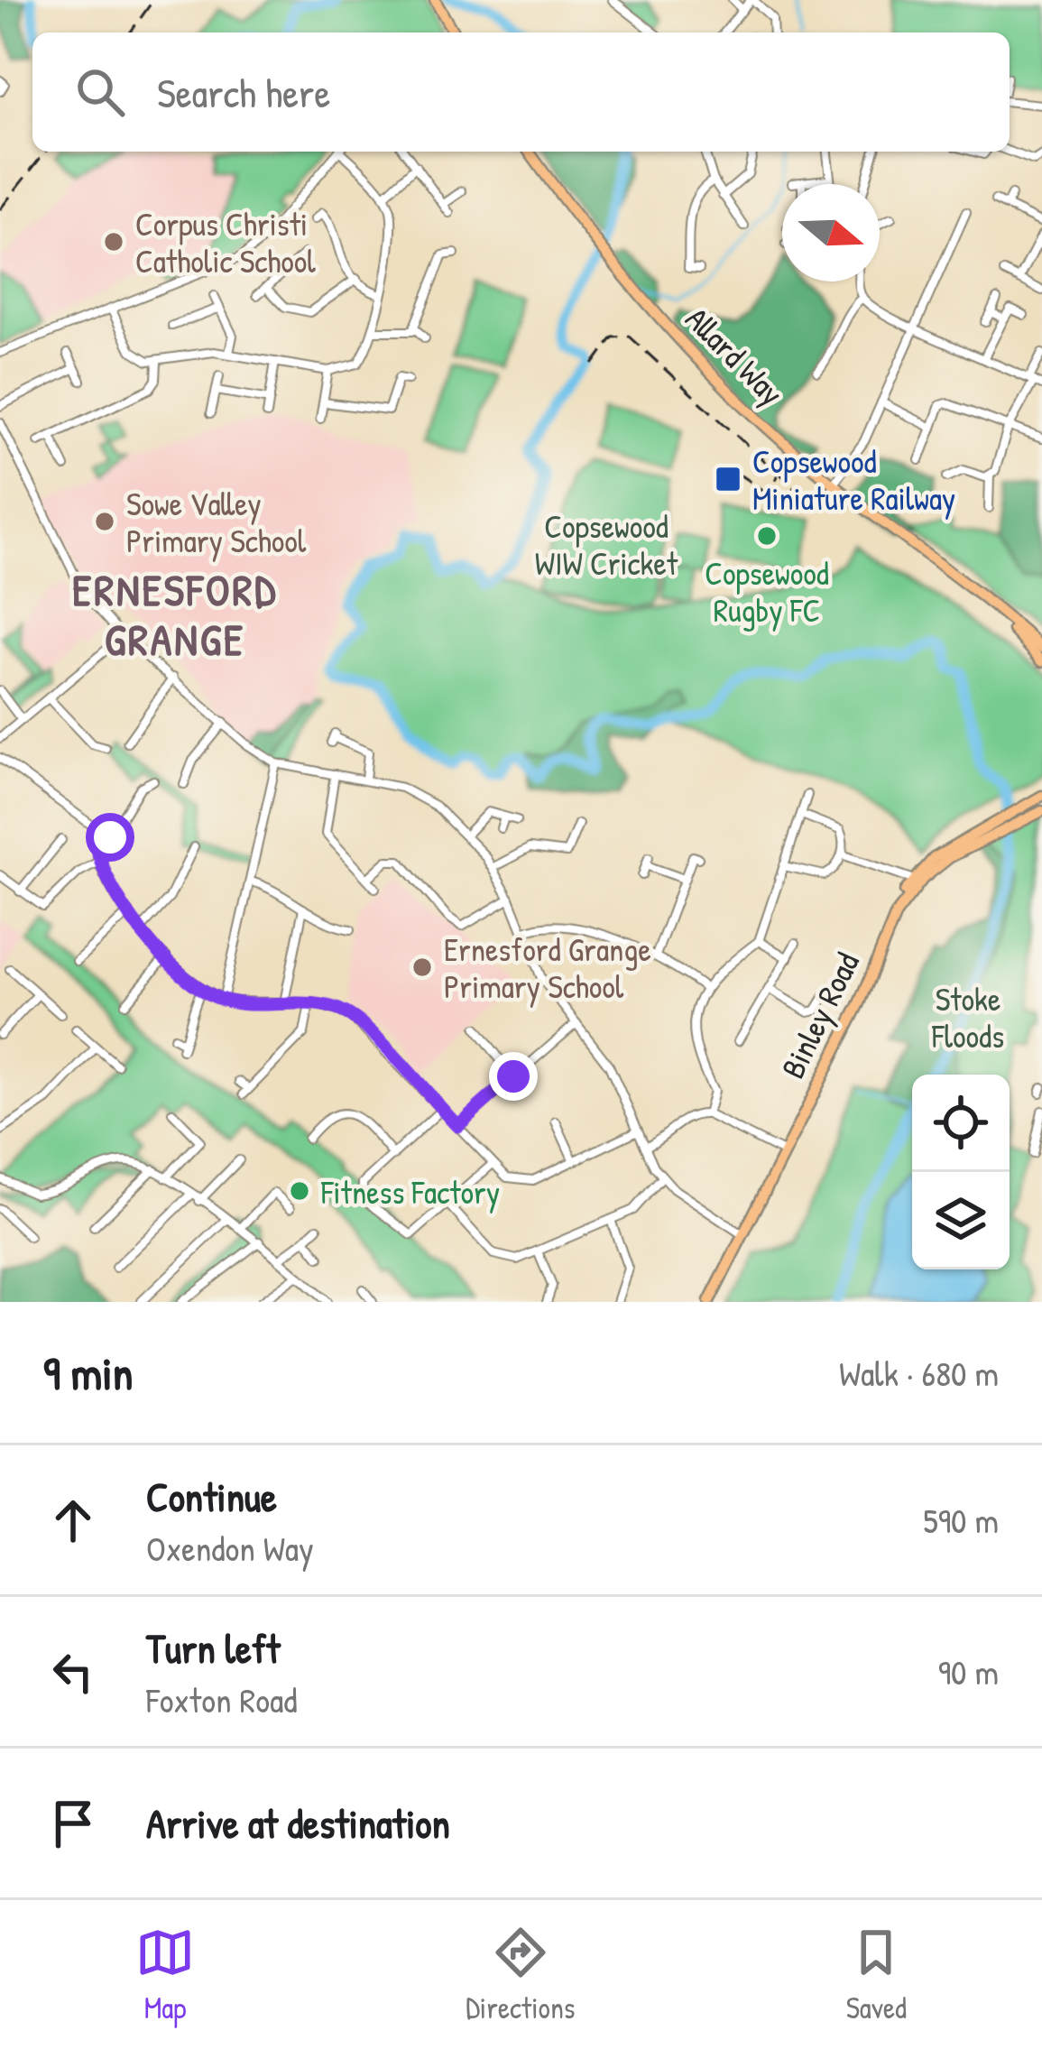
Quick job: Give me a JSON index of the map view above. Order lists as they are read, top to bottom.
{
  "streets": {
    "main road": ["Allard Way", "Binley Road"]
  },
  "districts": ["ERNESFORD GRANGE"],
  "parks": ["Copsewood WIW Cricket", "Stoke Floods"],
  "places": {
    "other": [
      "Corpus Christi Catholic School",
      "Sowe Valley Primary School",
      "Copsewood Rugby FC",
      "Ernesford Grange Primary School",
      "Fitness Factory"
    ],
    "transit": ["Copsewood Miniature Railway"]
  },
  "north": "right",
  "page": {
    "search": "Search here",
    "heading": ["9 min", "Walk · 680 m"],
    "list": [
      ["Continue", "Oxendon Way", "590 m"],
      ["Turn left", "Foxton Road", "90 m"],
      "Arrive at destination"
    ],
    "nav": ["Map", "Directions", "Saved"]
  }
}
